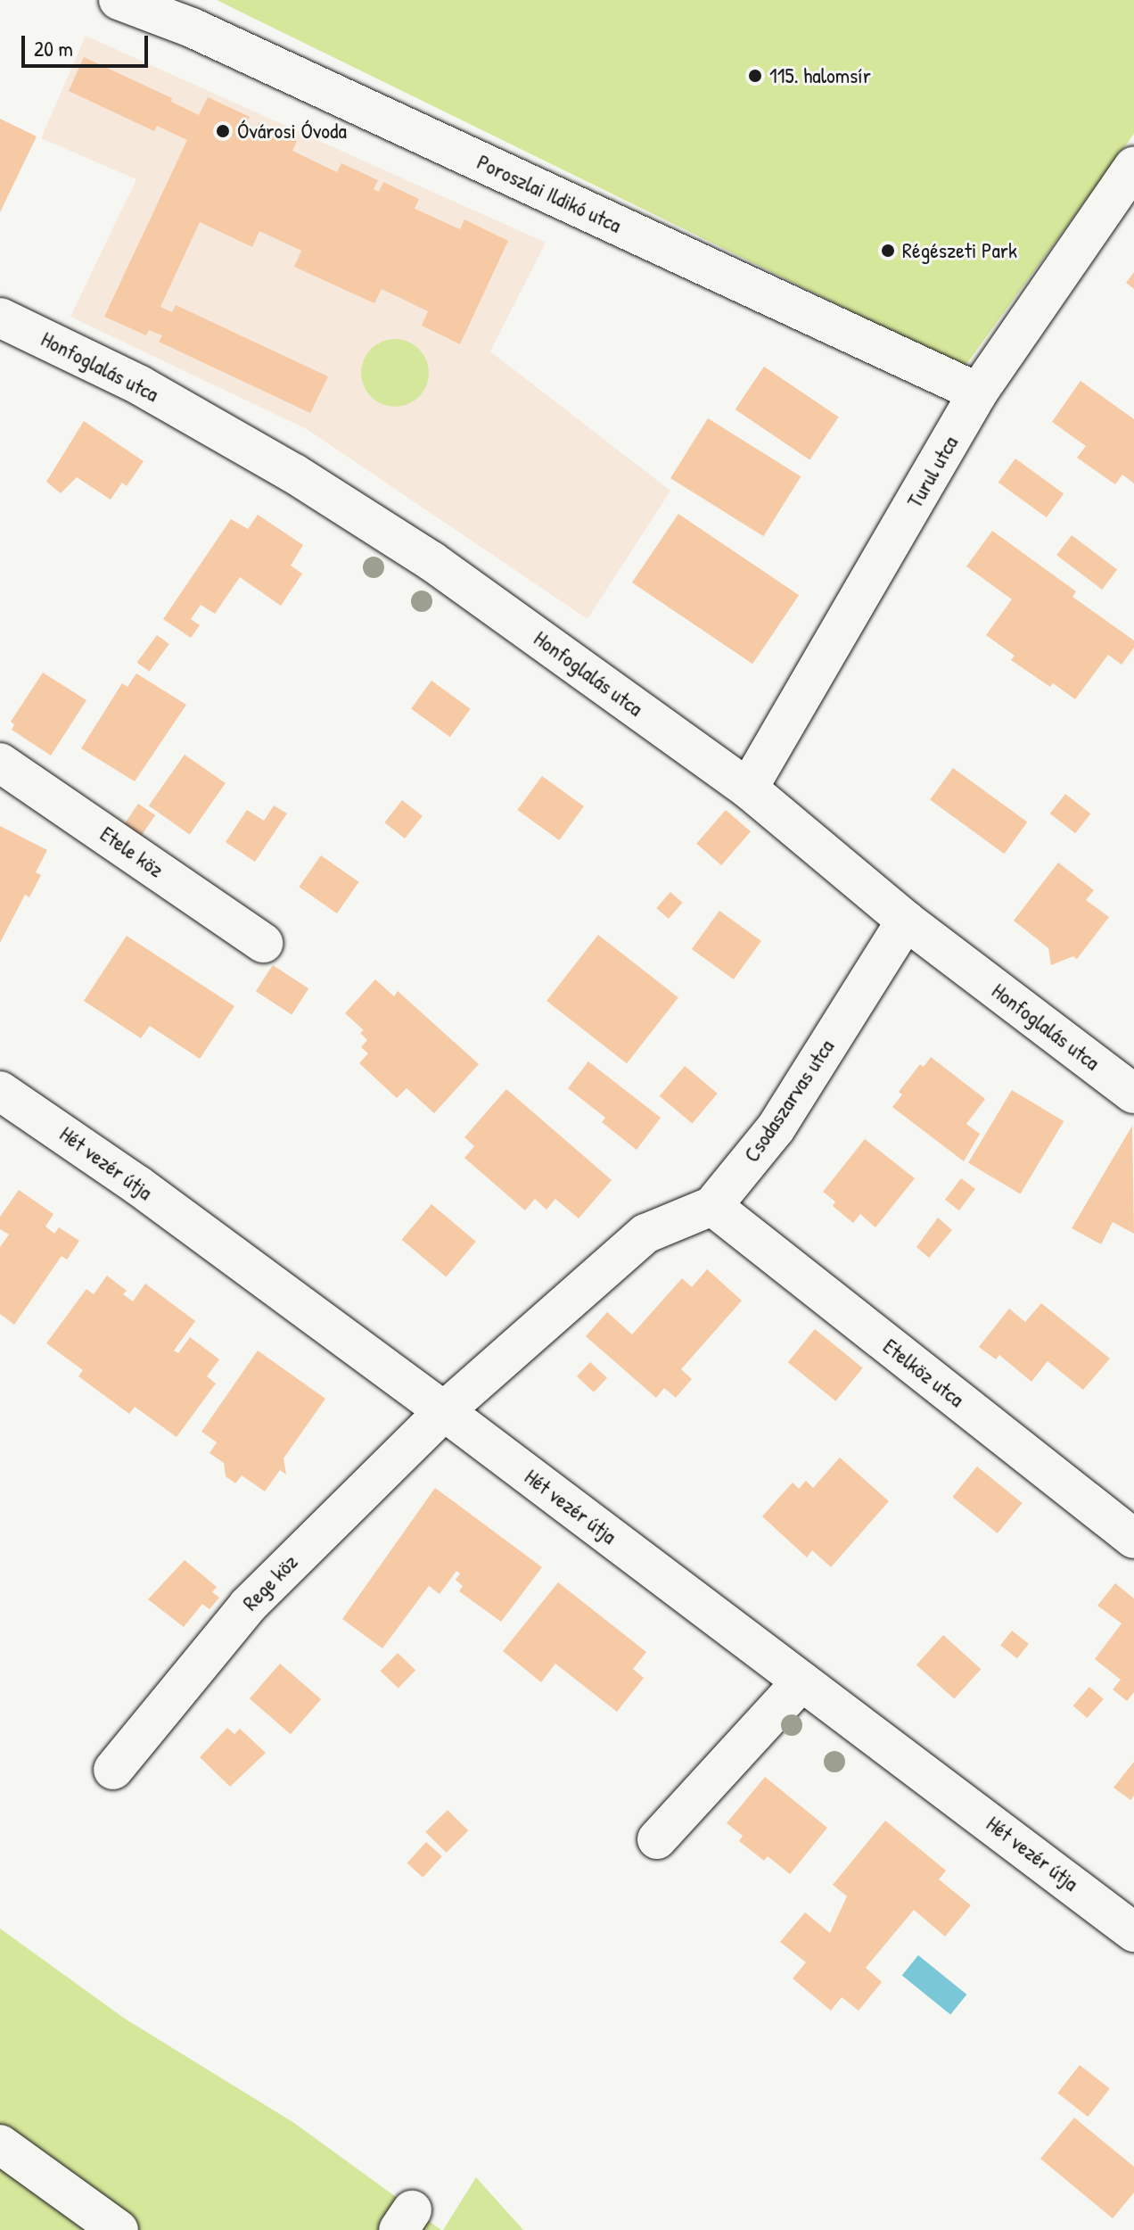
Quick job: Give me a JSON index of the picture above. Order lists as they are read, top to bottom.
{
  "streets": {
    "street": [
      "Poroszlai Ildikó utca",
      "Honfoglalás utca",
      "Turul utca",
      "Etele köz",
      "Csodaszarvas utca",
      "Hét vezér útja",
      "Etelköz utca",
      "Rege köz"
    ]
  },
  "crossings": [
    ["Poroszlai Ildikó utca", "Turul utca"],
    ["Honfoglalás utca", "Turul utca"],
    ["Honfoglalás utca", "Csodaszarvas utca"],
    ["Csodaszarvas utca", "Hét vezér útja"],
    ["Csodaszarvas utca", "Etelköz utca"],
    ["Csodaszarvas utca", "Rege köz"],
    ["Hét vezér útja", "Rege köz"]
  ],
  "places": ["115. halomsír", "Óvárosi Óvoda", "Régészeti Park"],
  "scale_bar": "20 m"
}
